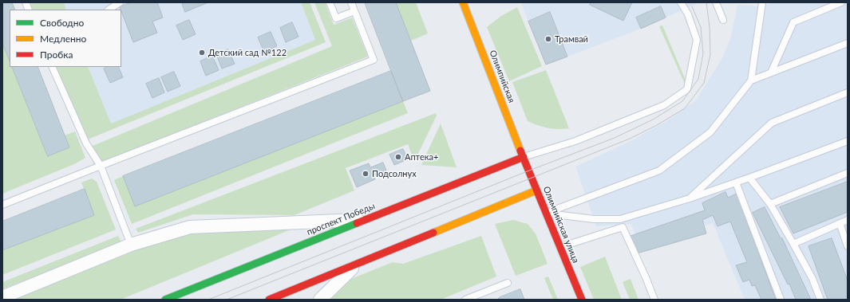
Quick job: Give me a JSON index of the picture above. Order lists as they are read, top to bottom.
{
  "streets": {
    "main road": ["Олимпийская", "проспект Победы", "Олимпийская улица"]
  },
  "crossings": [
    ["Олимпийская", "проспект Победы"],
    ["Олимпийская", "Олимпийская улица"],
    ["проспект Победы", "Олимпийская улица"]
  ],
  "places": [
    "Трамвай",
    "Детский сад №122",
    "Аптека+",
    "Подсолнух"
  ],
  "legend": ["Свободно", "Медленно", "Пробка"]
}
